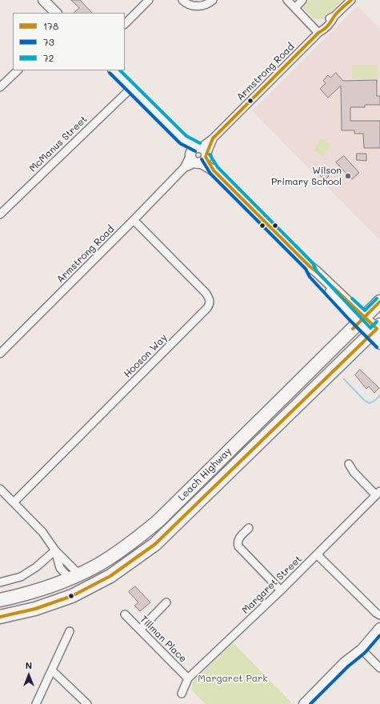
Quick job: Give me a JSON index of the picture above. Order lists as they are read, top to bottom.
{
  "streets": {
    "highway": ["Leach Highway"],
    "street": [
      "Armstrong Road",
      "McManus Street",
      "Hooson Way",
      "Margaret Street",
      "Tillman Place"
    ]
  },
  "crossings": [
    ["Armstrong Road", "Hooson Way"],
    ["Margaret Street", "Tillman Place"]
  ],
  "parks": ["Margaret Park"],
  "places": ["Wilson Primary School"],
  "lines": ["transit line 178", "transit line 72", "transit line 73"],
  "legend": ["178", "73", "72"],
  "north": "top"
}
